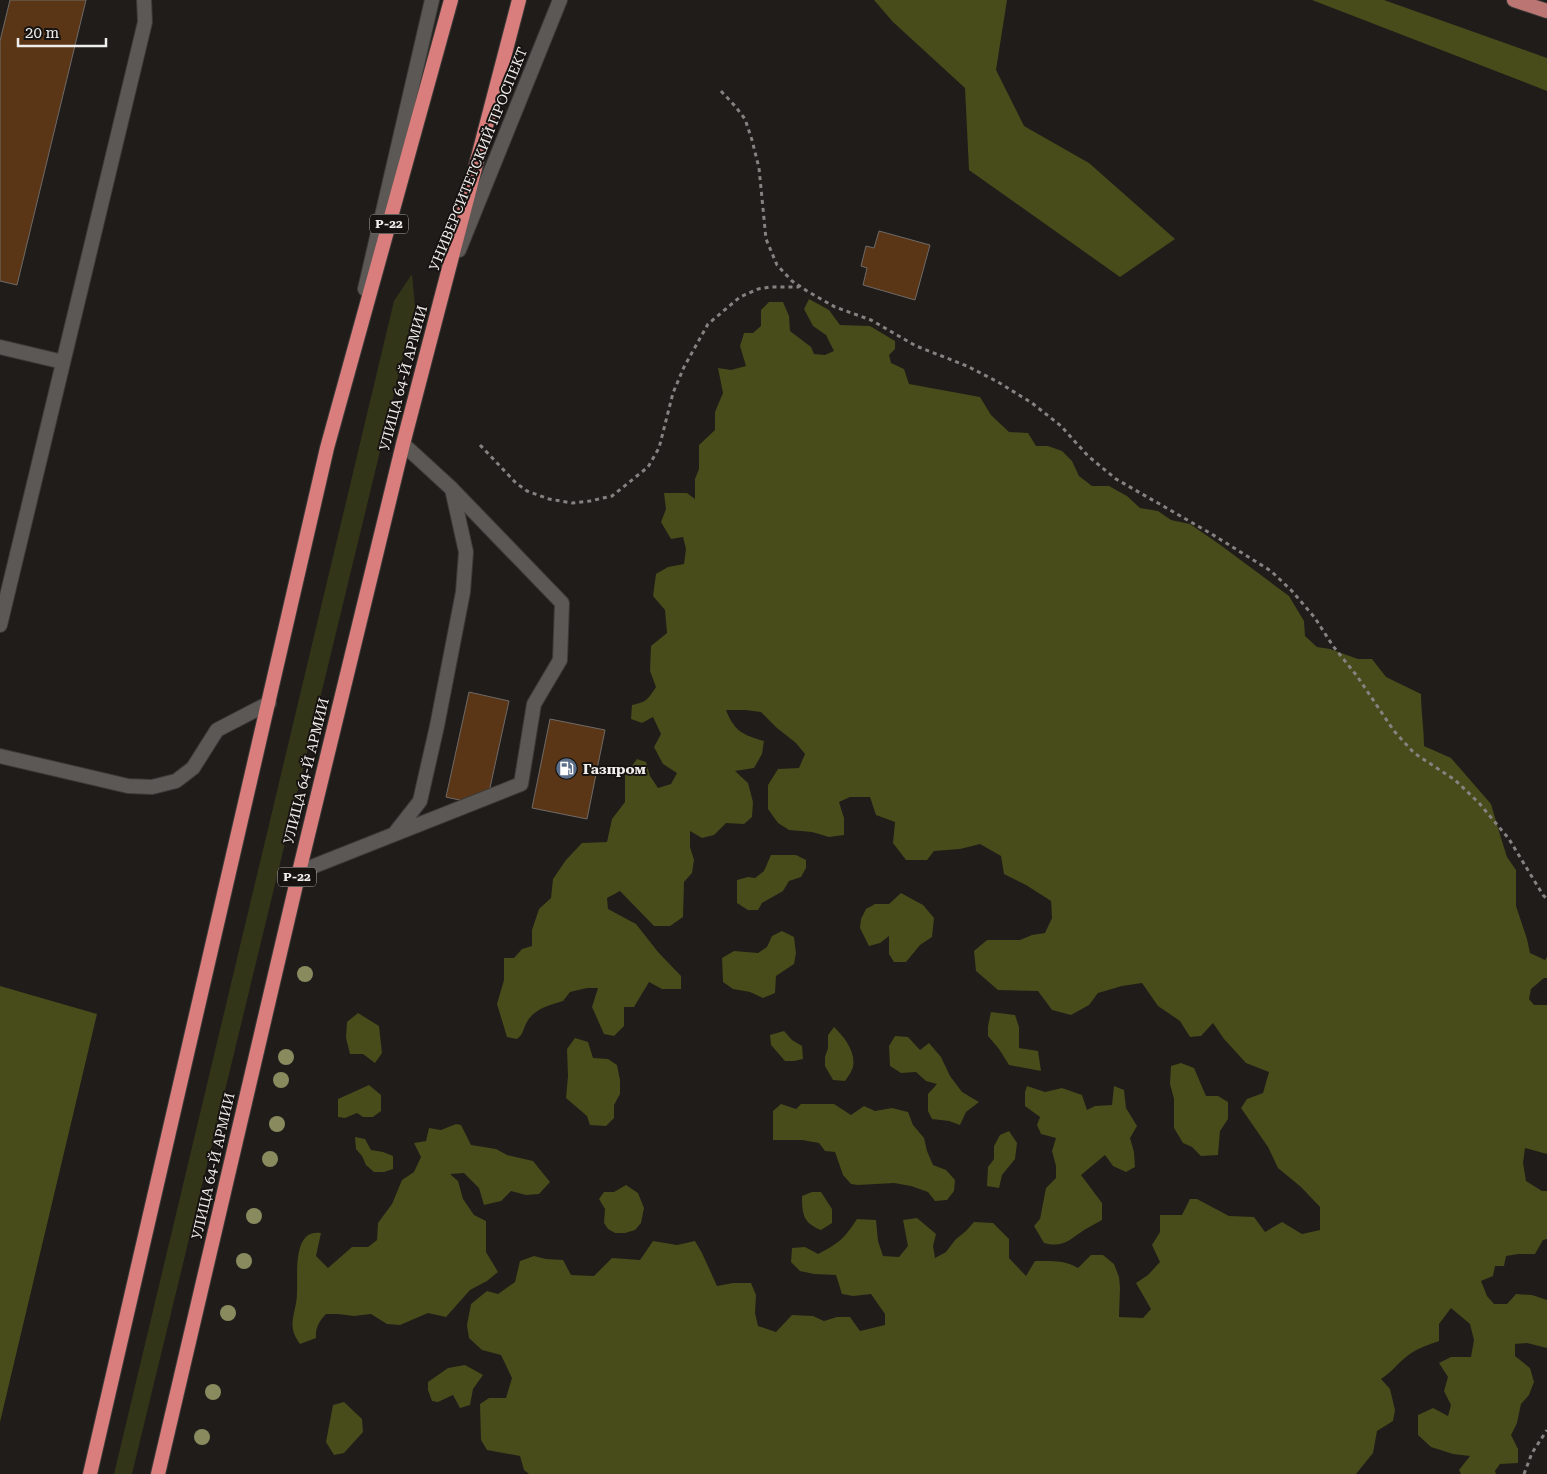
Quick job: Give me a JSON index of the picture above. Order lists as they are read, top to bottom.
{
  "streets": {
    "highway": ["УНИВЕРСИТЕТСКИЙ ПРОСПЕКТ", "Р-22", "УЛИЦА 64-Й АРМИИ"]
  },
  "crossings": [
    ["УНИВЕРСИТЕТСКИЙ ПРОСПЕКТ", "УЛИЦА 64-Й АРМИИ"]
  ],
  "places": {
    "fuel station": ["Газпром"]
  },
  "scale_bar": "20 m"
}
